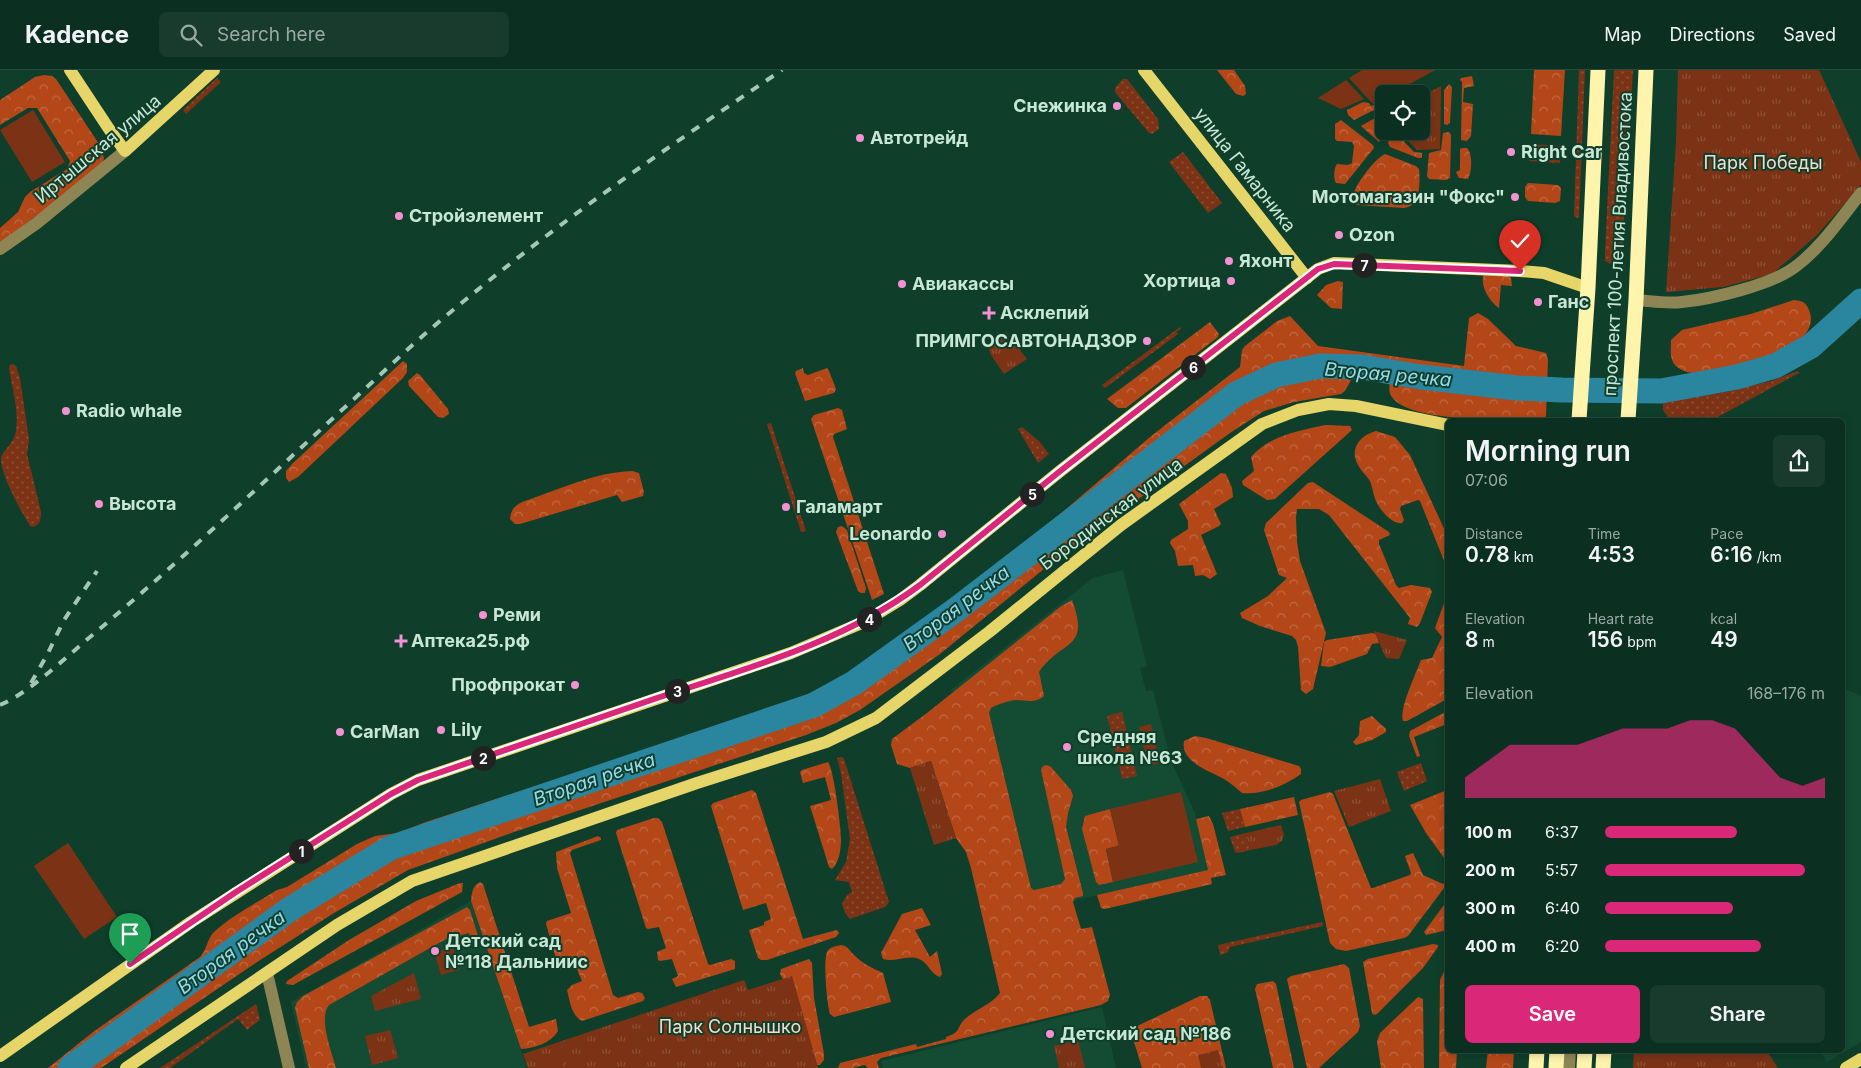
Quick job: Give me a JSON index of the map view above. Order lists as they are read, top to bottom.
{
  "streets": {
    "highway": ["проспект 100-летия Владивостока"],
    "main road": ["Иртышская улица", "улица Гамарника", "Бородинская улица"]
  },
  "water": ["Вторая речка"],
  "parks": ["Парк Победы", "Парк Солнышко"],
  "places": {
    "other": [
      "Снежинка",
      "Автотрейд",
      "Right Car",
      "Мотомагазин \"Фокс\"",
      "Стройэлемент",
      "Ozon",
      "Яхонт",
      "Хортица",
      "Авиакассы",
      "Ганс",
      "ПРИМГОСАВТОНАДЗОР",
      "Radio whale",
      "Высота",
      "Галамарт",
      "Leonardo",
      "Реми",
      "Профпрокат",
      "Lily",
      "CarMan",
      "Средняя школа №63",
      "Детский сад №118 Дальниис",
      "Детский сад №186"
    ],
    "health": ["Асклепий", "Аптека25.рф"]
  },
  "page": {
    "header": "Kadence",
    "search": "Search here",
    "nav": ["Map", "Directions", "Saved"],
    "pins": [
      "7",
      "6",
      "5",
      "4",
      "3",
      "2",
      "1"
    ],
    "heading": ["Morning run", "07:06"],
    "stats": [
      ["Distance", "0.78 km"],
      ["Time", "4:53"],
      ["Pace", "6:16 /km"],
      ["Elevation", "8 m"],
      ["Heart rate", "156 bpm"],
      ["kcal", "49"]
    ],
    "chart": ["Elevation", "168–176 m"],
    "list": [
      {
        "name": "100 m",
        "note": "6:37"
      },
      {
        "name": "200 m",
        "note": "5:57"
      },
      {
        "name": "300 m",
        "note": "6:40"
      },
      {
        "name": "400 m",
        "note": "6:20"
      }
    ],
    "buttons": ["Save", "Share"]
  }
}
